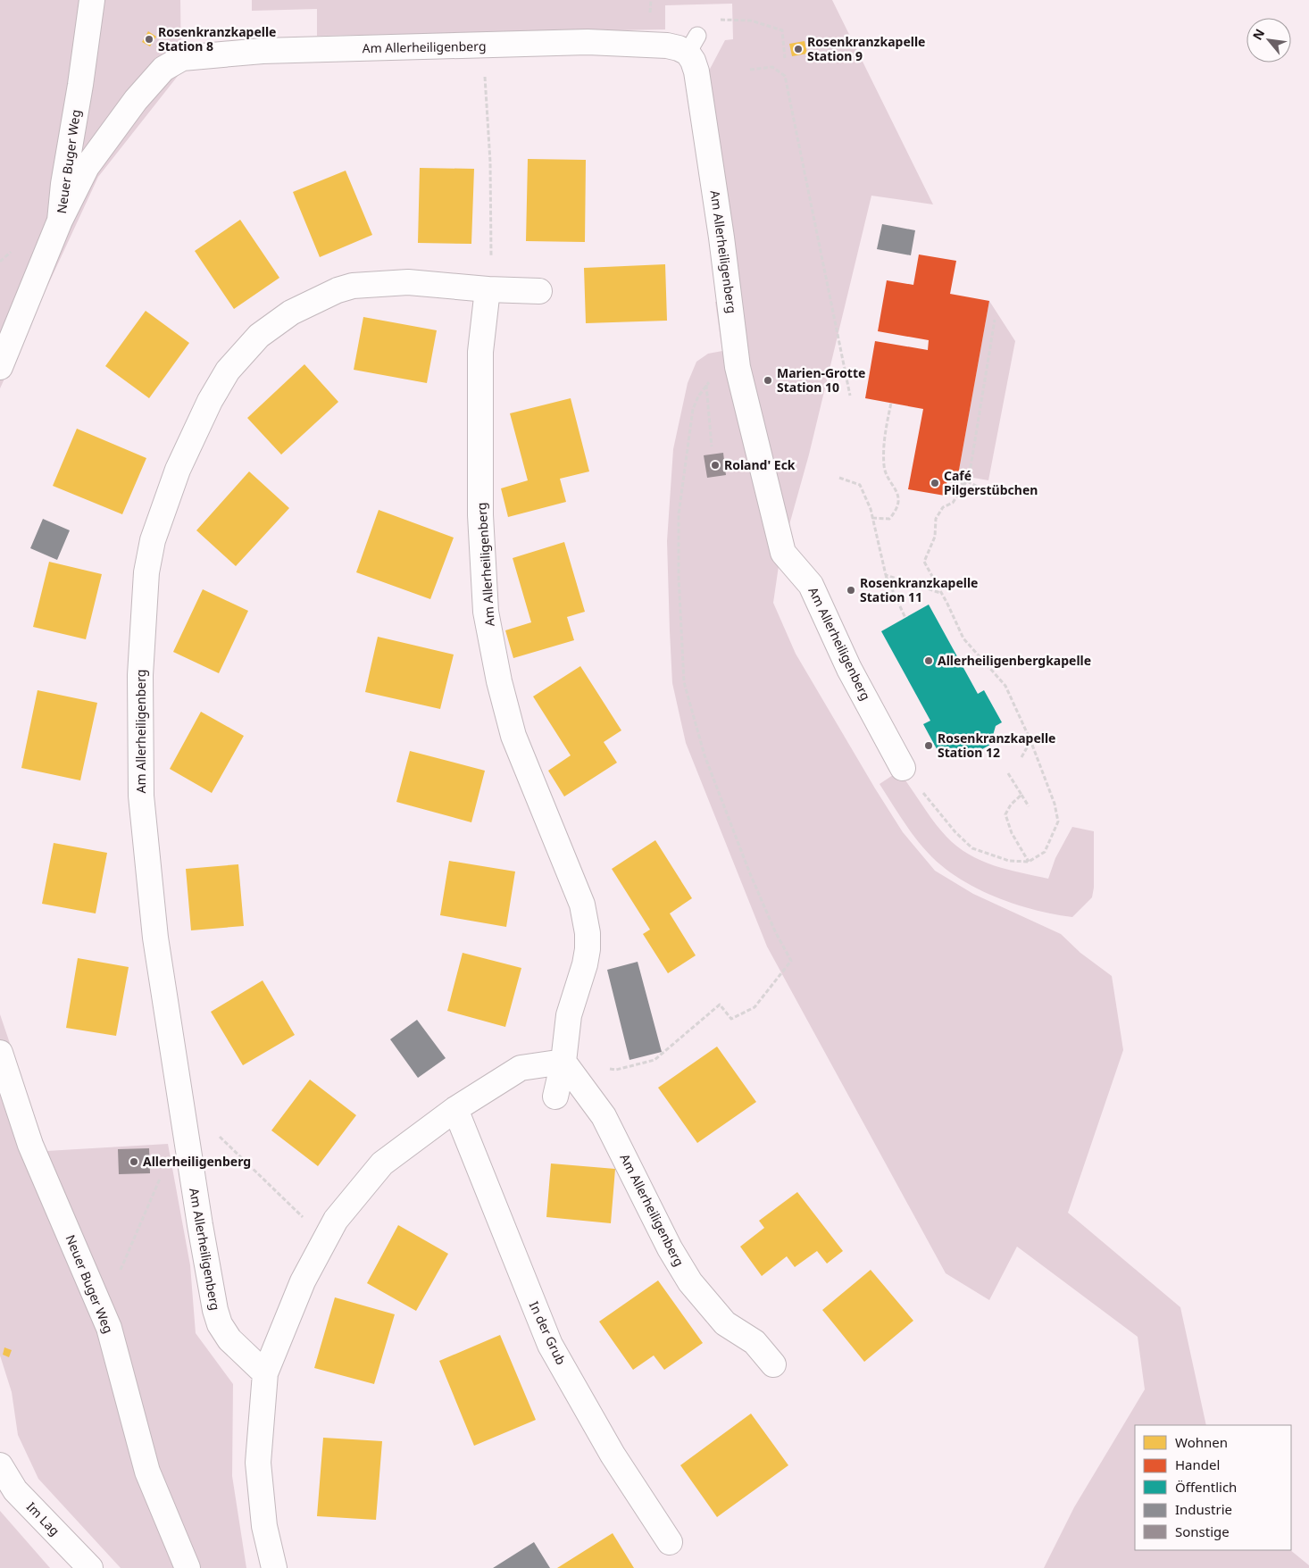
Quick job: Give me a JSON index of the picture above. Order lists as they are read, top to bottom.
{
  "streets": {
    "street": [
      "Am Allerheiligenberg",
      "Neuer Buger Weg",
      "In der Grub",
      "Im Lag"
    ]
  },
  "crossings": [
    ["Am Allerheiligenberg", "Neuer Buger Weg"]
  ],
  "places": [
    "Rosenkranzkapelle Station 8",
    "Rosenkranzkapelle Station 9",
    "Marien-Grotte Station 10",
    "Roland' Eck",
    "Café Pilgerstübchen",
    "Rosenkranzkapelle Station 11",
    "Allerheiligenbergkapelle",
    "Rosenkranzkapelle Station 12",
    "Allerheiligenberg"
  ],
  "legend": [
    "Wohnen",
    "Handel",
    "Öffentlich",
    "Industrie",
    "Sonstige"
  ],
  "north": "top left"
}
